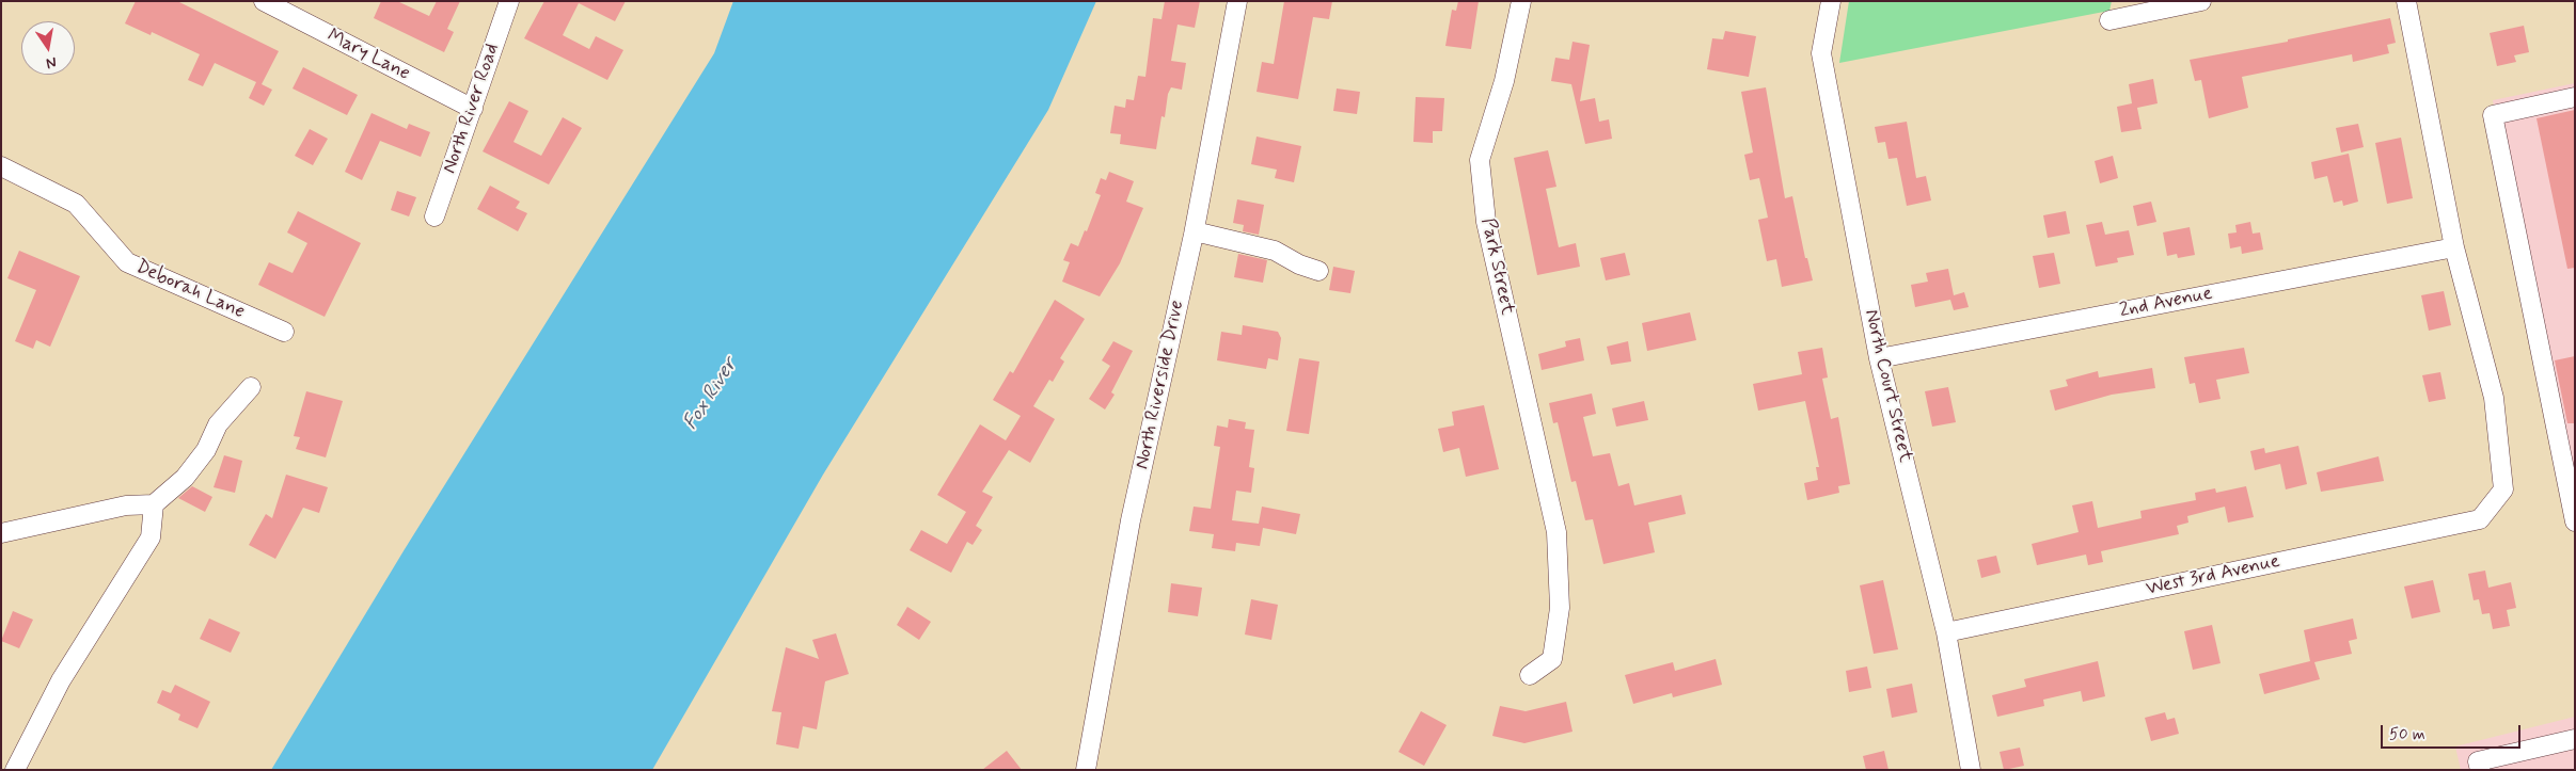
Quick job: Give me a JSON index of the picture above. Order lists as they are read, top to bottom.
{
  "streets": {
    "street": [
      "Mary Lane",
      "North River Road",
      "Park Street",
      "Deborah Lane",
      "2nd Avenue",
      "North Riverside Drive",
      "North Court Street",
      "West 3rd Avenue"
    ]
  },
  "crossings": [
    ["Mary Lane", "North River Road"],
    ["2nd Avenue", "North Court Street"],
    ["2nd Avenue", "West 3rd Avenue"],
    ["North Court Street", "West 3rd Avenue"]
  ],
  "water": ["Fox River"],
  "scale_bar": "50 m",
  "north": "bottom"
}
